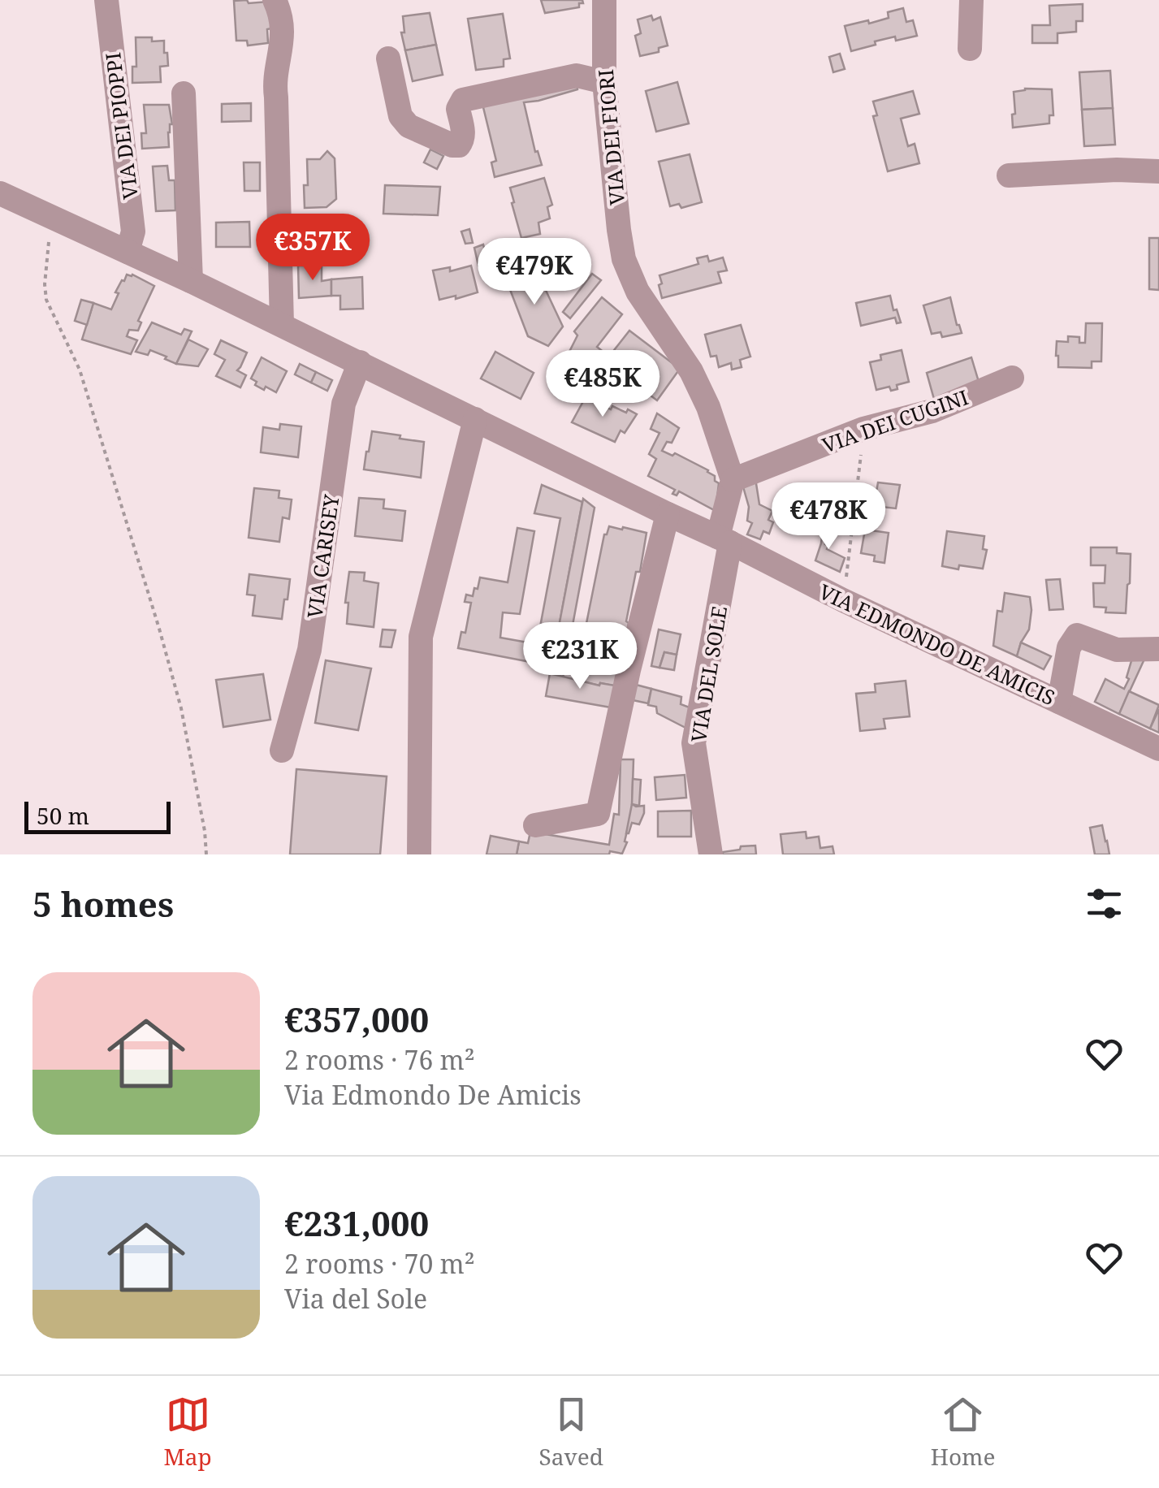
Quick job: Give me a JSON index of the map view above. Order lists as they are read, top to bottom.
{
  "streets": {
    "street": [
      "VIA DEI PIOPPI",
      "VIA DEI FIORI",
      "VIA DEI CUGINI",
      "VIA CARISEY",
      "VIA EDMONDO DE AMICIS",
      "VIA DEL SOLE"
    ]
  },
  "crossings": [
    ["VIA DEI PIOPPI", "VIA EDMONDO DE AMICIS"],
    ["VIA DEI FIORI", "VIA DEI CUGINI"],
    ["VIA CARISEY", "VIA EDMONDO DE AMICIS"],
    ["VIA EDMONDO DE AMICIS", "VIA DEL SOLE"]
  ],
  "scale_bar": "50 m",
  "page": {
    "price": [
      "€357K",
      "€479K",
      "€485K",
      "€478K",
      "€231K"
    ],
    "scale": "50 m",
    "heading": "5 homes",
    "list": [
      {
        "name": "€357,000",
        "note": "2 rooms · 76 m² · Via Edmondo De Amicis"
      },
      {
        "name": "€231,000",
        "note": "2 rooms · 70 m² · Via del Sole"
      }
    ],
    "tabs": ["Map", "Saved", "Home"]
  }
}
